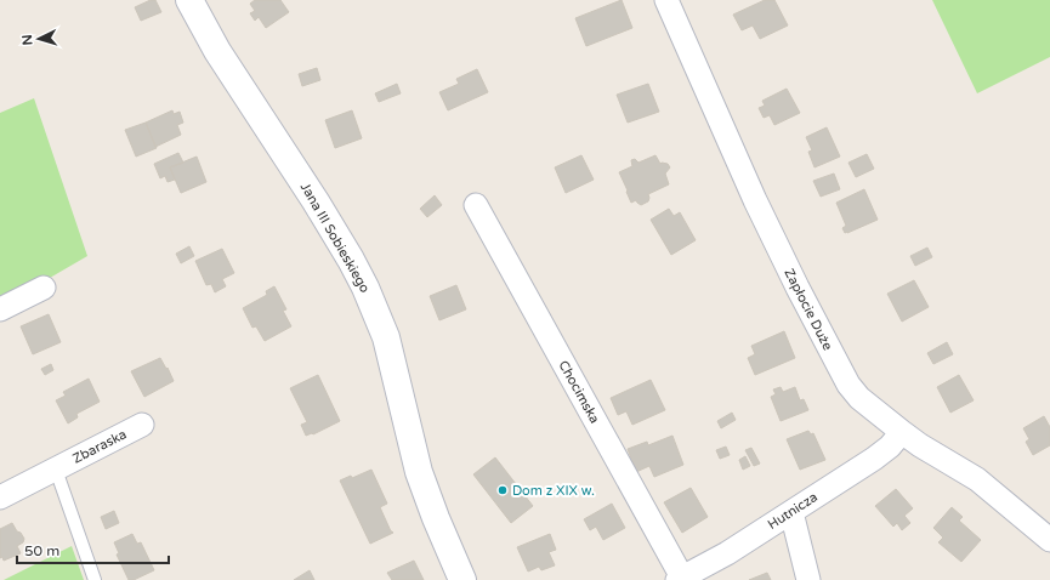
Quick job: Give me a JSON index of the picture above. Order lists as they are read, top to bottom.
{
  "streets": {
    "street": [
      "Jana III Sobieskiego",
      "Zapłocie Duże",
      "Chocimska",
      "Zbaraska",
      "Hutnicza"
    ]
  },
  "crossings": [
    ["Zapłocie Duże", "Hutnicza"],
    ["Chocimska", "Hutnicza"]
  ],
  "places": ["Dom z XIX w."],
  "scale_bar": "50 m",
  "north": "left"
}
